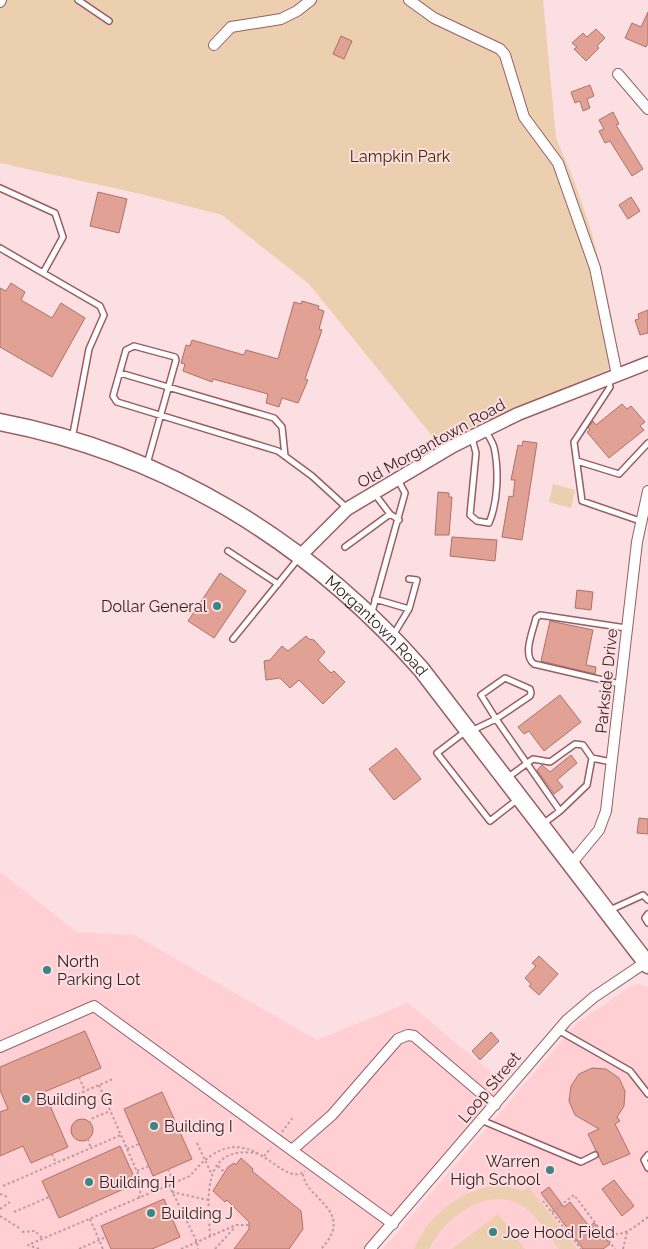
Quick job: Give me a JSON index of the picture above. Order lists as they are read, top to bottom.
{
  "streets": {
    "main road": ["Morgantown Road"],
    "street": ["Old Morgantown Road", "Parkside Drive", "Loop Street"]
  },
  "crossings": [
    ["Old Morgantown Road", "Morgantown Road"],
    ["Morgantown Road", "Parkside Drive"],
    ["Morgantown Road", "Loop Street"]
  ],
  "parks": ["Lampkin Park"],
  "places": [
    "Dollar General",
    "North Parking Lot",
    "Building G",
    "Building I",
    "Warren High School",
    "Building H",
    "Building J",
    "Joe Hood Field"
  ]
}
